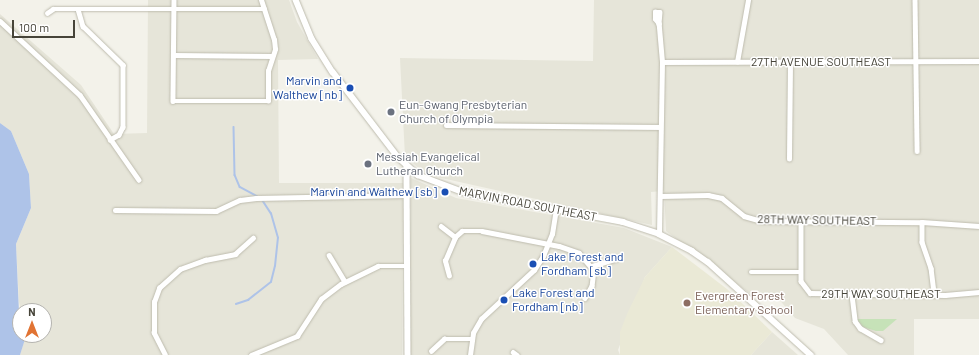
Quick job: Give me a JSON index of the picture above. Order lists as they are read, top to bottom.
{
  "streets": {
    "street": [
      "27TH AVENUE SOUTHEAST",
      "MARVIN ROAD SOUTHEAST",
      "28TH WAY SOUTHEAST",
      "29TH WAY SOUTHEAST"
    ]
  },
  "crossings": [
    ["28TH WAY SOUTHEAST", "29TH WAY SOUTHEAST"]
  ],
  "places": [
    "Marvin and Walthew [nb]",
    "Eun-Gwang Presbyterian Church of Olympia",
    "Messiah Evangelical Lutheran Church",
    "Marvin and Walthew [sb]",
    "Lake Forest and Fordham [sb]",
    "Lake Forest and Fordham [nb]",
    "Evergreen Forest Elementary School"
  ],
  "scale_bar": "100 m",
  "north": "top"
}
